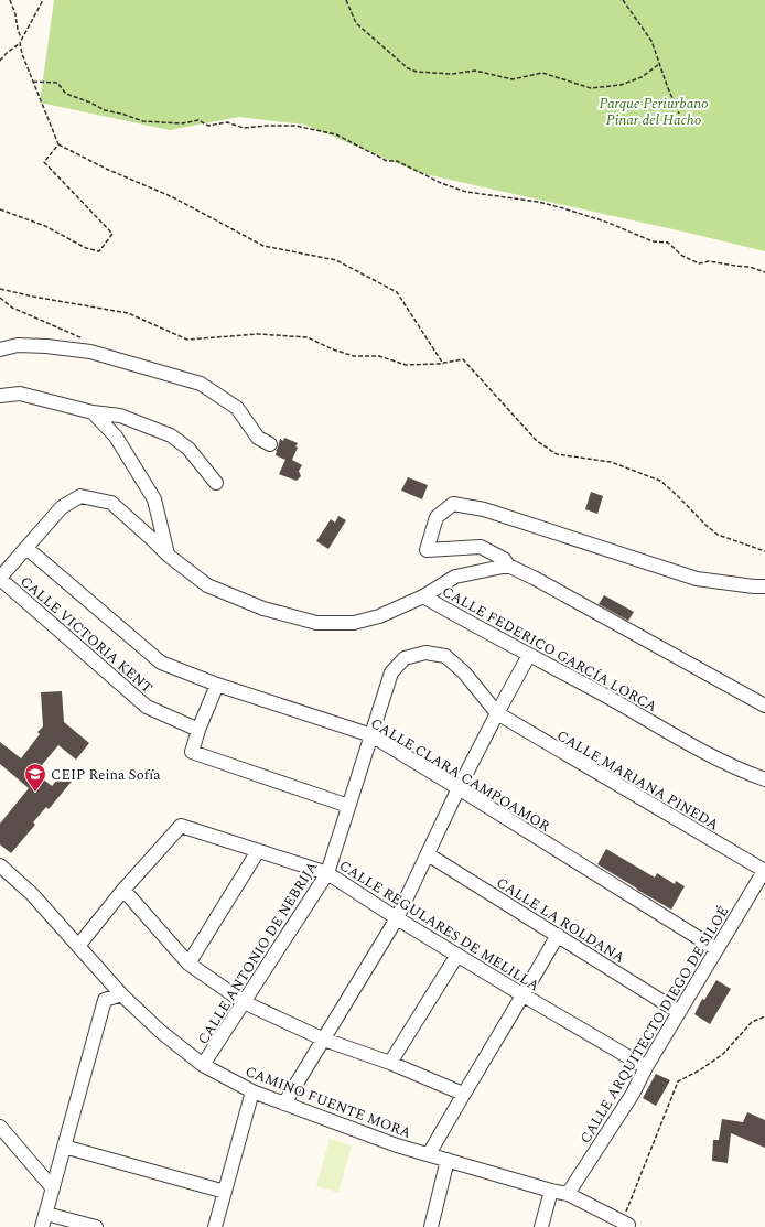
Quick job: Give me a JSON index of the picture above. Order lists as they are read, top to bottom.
{
  "streets": {
    "street": [
      "CALLE VICTORIA KENT",
      "CALLE FEDERICO GARCÍA LORCA",
      "CALLE CLARA CAMPOAMOR",
      "CALLE MARIANA PINEDA",
      "CALLE LA ROLDANA",
      "CALLE REGULARES DE MELILLA",
      "CALLE ANTONIO DE NEBRIJA",
      "CALLE ARQUITECTO DIEGO DE SILOÉ",
      "CAMINO FUENTE MORA"
    ]
  },
  "crossings": [
    ["CALLE VICTORIA KENT", "CALLE FEDERICO GARCÍA LORCA"],
    ["CALLE FEDERICO GARCÍA LORCA", "CALLE CLARA CAMPOAMOR"],
    ["CALLE CLARA CAMPOAMOR", "CALLE MARIANA PINEDA"],
    ["CALLE CLARA CAMPOAMOR", "CALLE ANTONIO DE NEBRIJA"],
    ["CALLE CLARA CAMPOAMOR", "CALLE ARQUITECTO DIEGO DE SILOÉ"],
    ["CALLE MARIANA PINEDA", "CALLE ANTONIO DE NEBRIJA"],
    ["CALLE MARIANA PINEDA", "CALLE ARQUITECTO DIEGO DE SILOÉ"],
    ["CALLE LA ROLDANA", "CALLE ARQUITECTO DIEGO DE SILOÉ"],
    ["CALLE REGULARES DE MELILLA", "CALLE ANTONIO DE NEBRIJA"],
    ["CALLE REGULARES DE MELILLA", "CALLE ARQUITECTO DIEGO DE SILOÉ"],
    ["CALLE REGULARES DE MELILLA", "CAMINO FUENTE MORA"],
    ["CALLE ANTONIO DE NEBRIJA", "CAMINO FUENTE MORA"],
    ["CALLE ARQUITECTO DIEGO DE SILOÉ", "CAMINO FUENTE MORA"]
  ],
  "parks": ["Parque Periurbano Pinar del Hacho"],
  "places": {
    "school or university": ["CEIP Reina Sofía"]
  }
}
